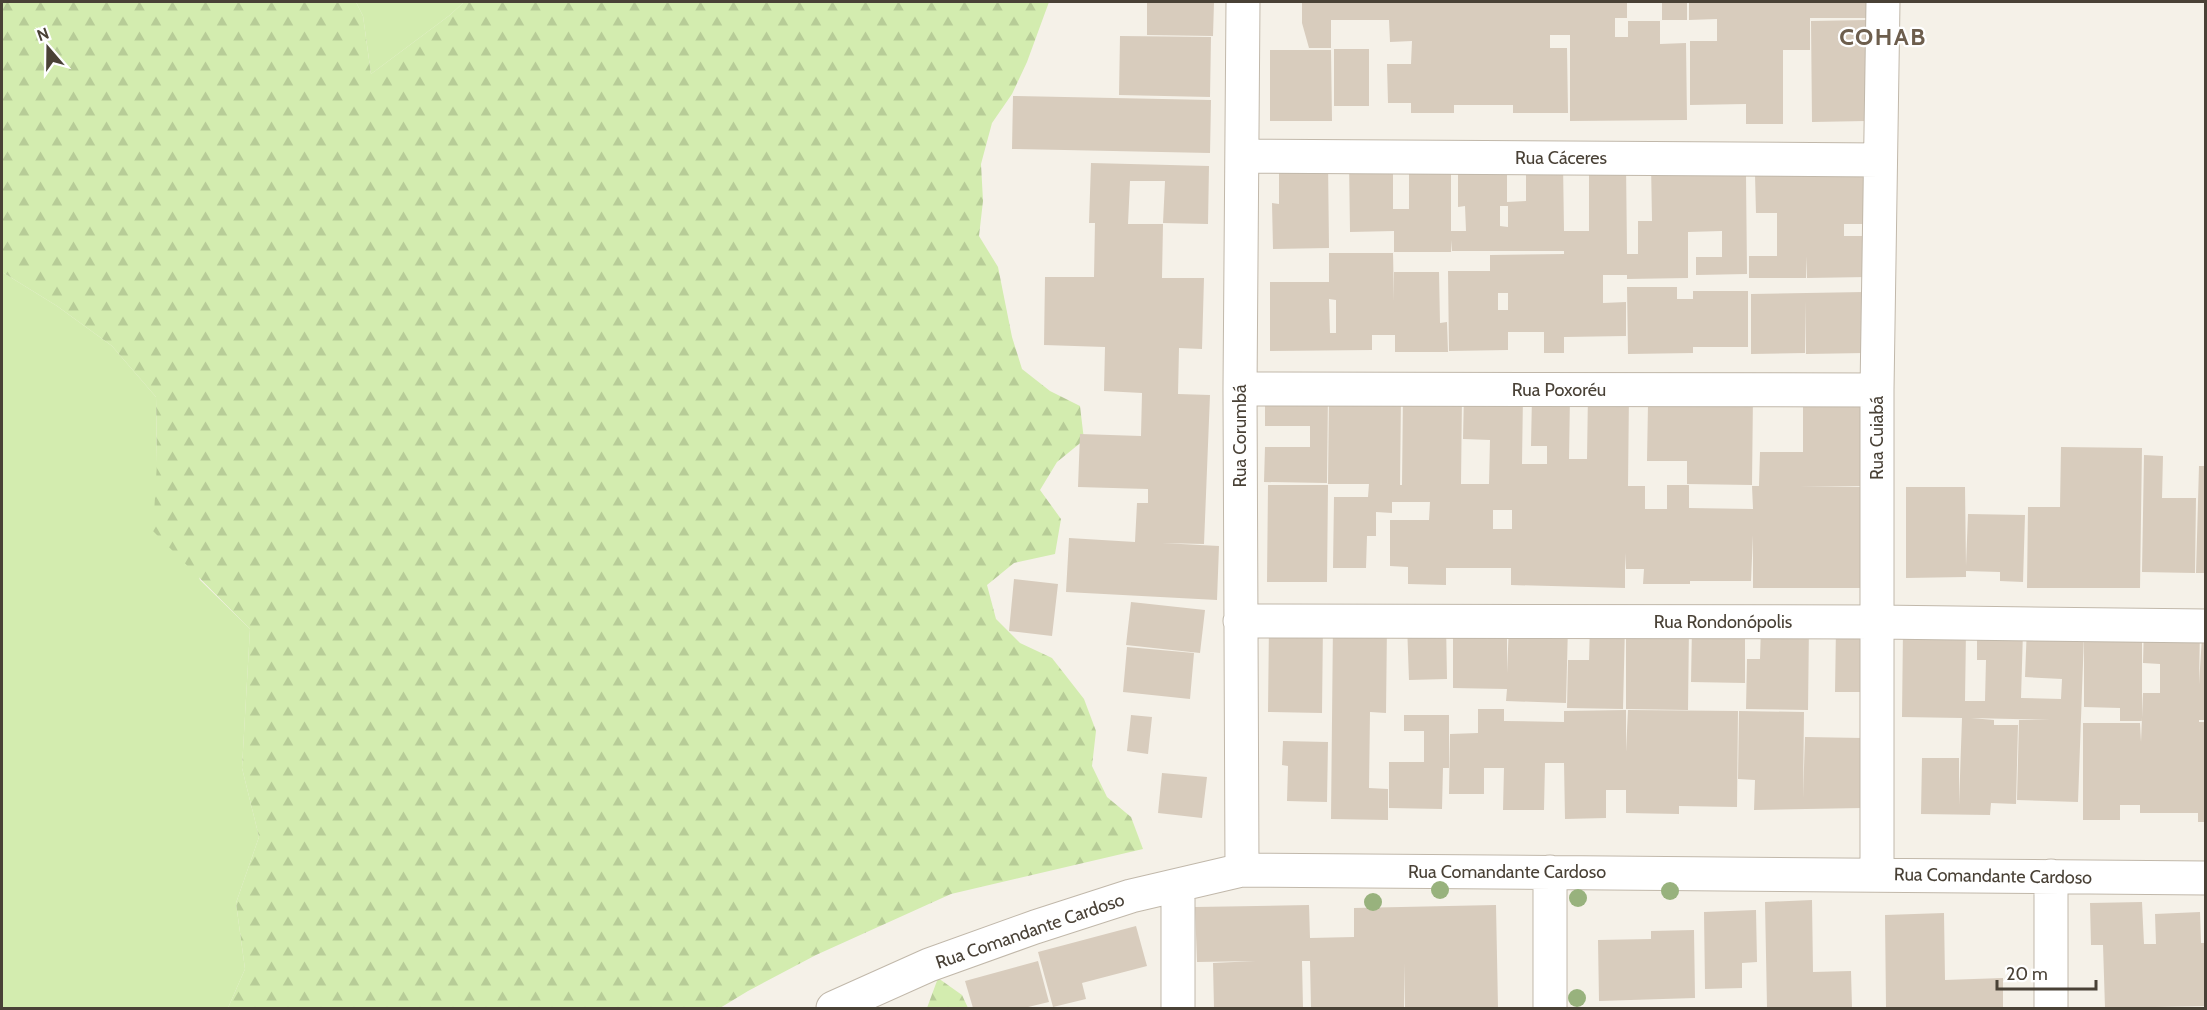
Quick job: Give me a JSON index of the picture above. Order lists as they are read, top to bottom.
{
  "streets": {
    "street": [
      "Rua Cáceres",
      "Rua Poxoréu",
      "Rua Corumbá",
      "Rua Cuiabá",
      "Rua Rondonópolis",
      "Rua Comandante Cardoso"
    ]
  },
  "crossings": [
    ["Rua Cáceres", "Rua Corumbá"],
    ["Rua Cáceres", "Rua Cuiabá"],
    ["Rua Poxoréu", "Rua Corumbá"],
    ["Rua Poxoréu", "Rua Cuiabá"],
    ["Rua Corumbá", "Rua Rondonópolis"],
    ["Rua Corumbá", "Rua Comandante Cardoso"],
    ["Rua Cuiabá", "Rua Rondonópolis"],
    ["Rua Cuiabá", "Rua Comandante Cardoso"]
  ],
  "districts": ["COHAB"],
  "scale_bar": "20 m",
  "north": "top"
}
